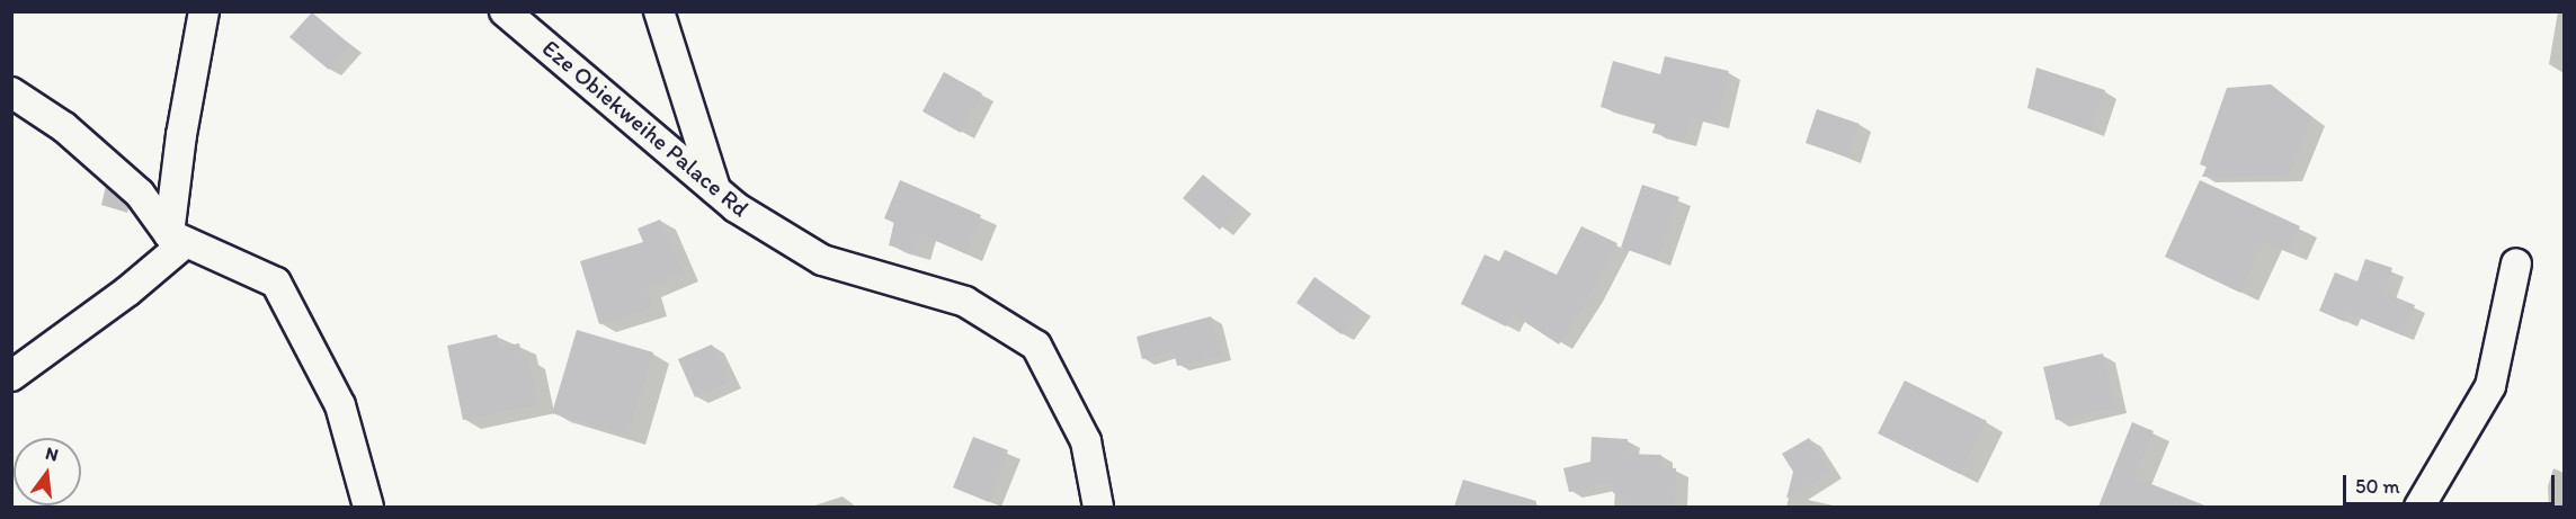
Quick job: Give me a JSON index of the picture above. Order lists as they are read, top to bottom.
{
  "streets": {
    "street": ["Eze Obiekweihe Palace Rd"]
  },
  "scale_bar": "50 m",
  "north": "top"
}
